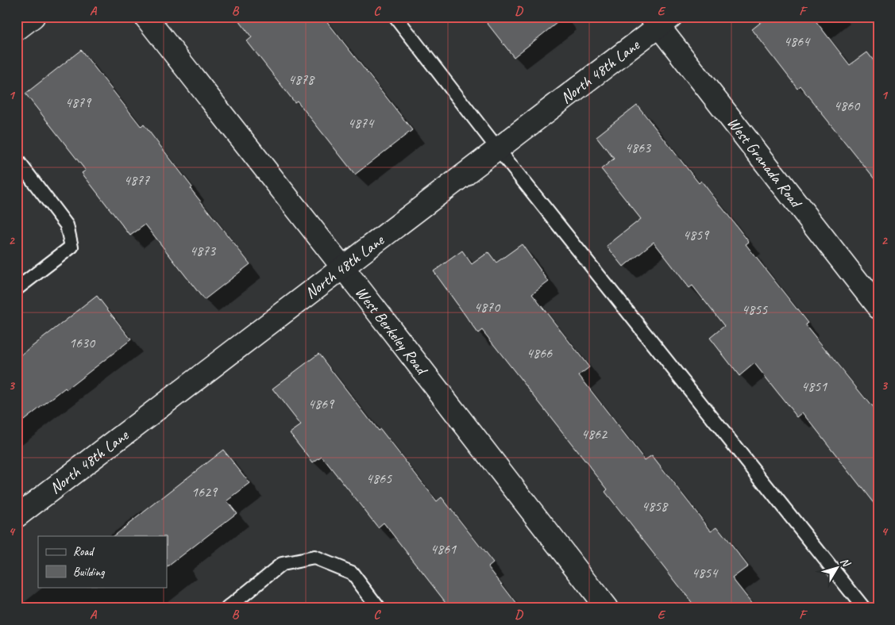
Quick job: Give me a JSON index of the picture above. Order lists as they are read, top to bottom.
{
  "streets": {
    "street": ["North 48th Lane", "West Granada Road", "West Berkeley Road"]
  },
  "crossings": [
    ["North 48th Lane", "West Granada Road"],
    ["North 48th Lane", "West Berkeley Road"]
  ],
  "house_numbers": [
    "4864",
    "4878",
    "4879",
    "4860",
    "4874",
    "4863",
    "4877",
    "4859",
    "4873",
    "4870",
    "4855",
    "1630",
    "4866",
    "4851",
    "4869",
    "4862",
    "4865",
    "1629",
    "4858",
    "4861",
    "4854"
  ],
  "legend": ["Road", "Building"],
  "north": "top right",
  "grid": {
    "columns": [
      "A",
      "B",
      "C",
      "D",
      "E",
      "F"
    ],
    "rows": [
      "1",
      "2",
      "3",
      "4"
    ]
  }
}
